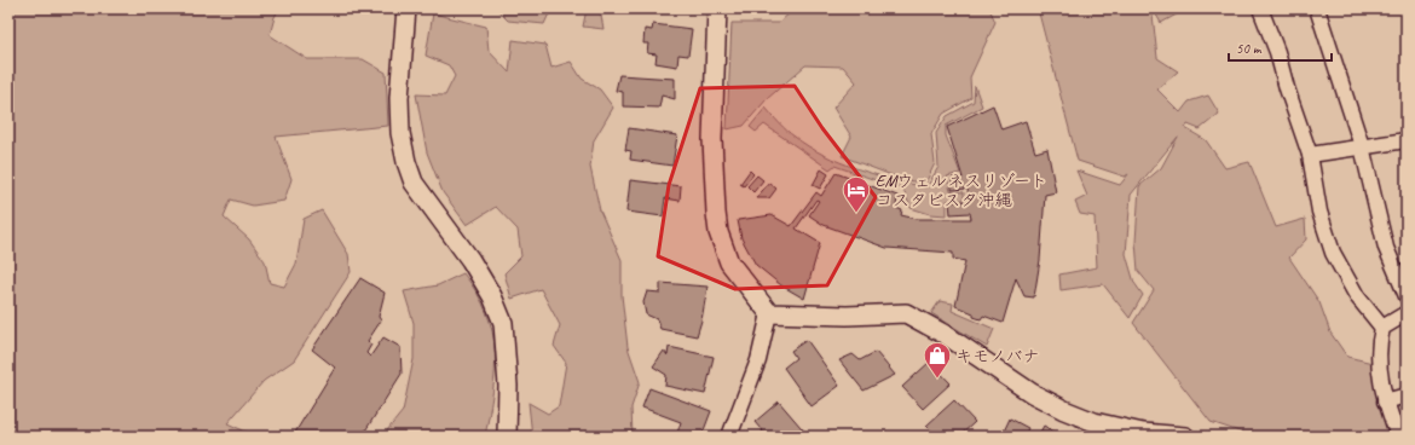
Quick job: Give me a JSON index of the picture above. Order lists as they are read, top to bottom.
{
  "places": {
    "hotel": ["EMウェルネスリゾート コスタビスタ沖縄"],
    "shop": ["キモノバナ"]
  },
  "scale_bar": "50 m"
}
